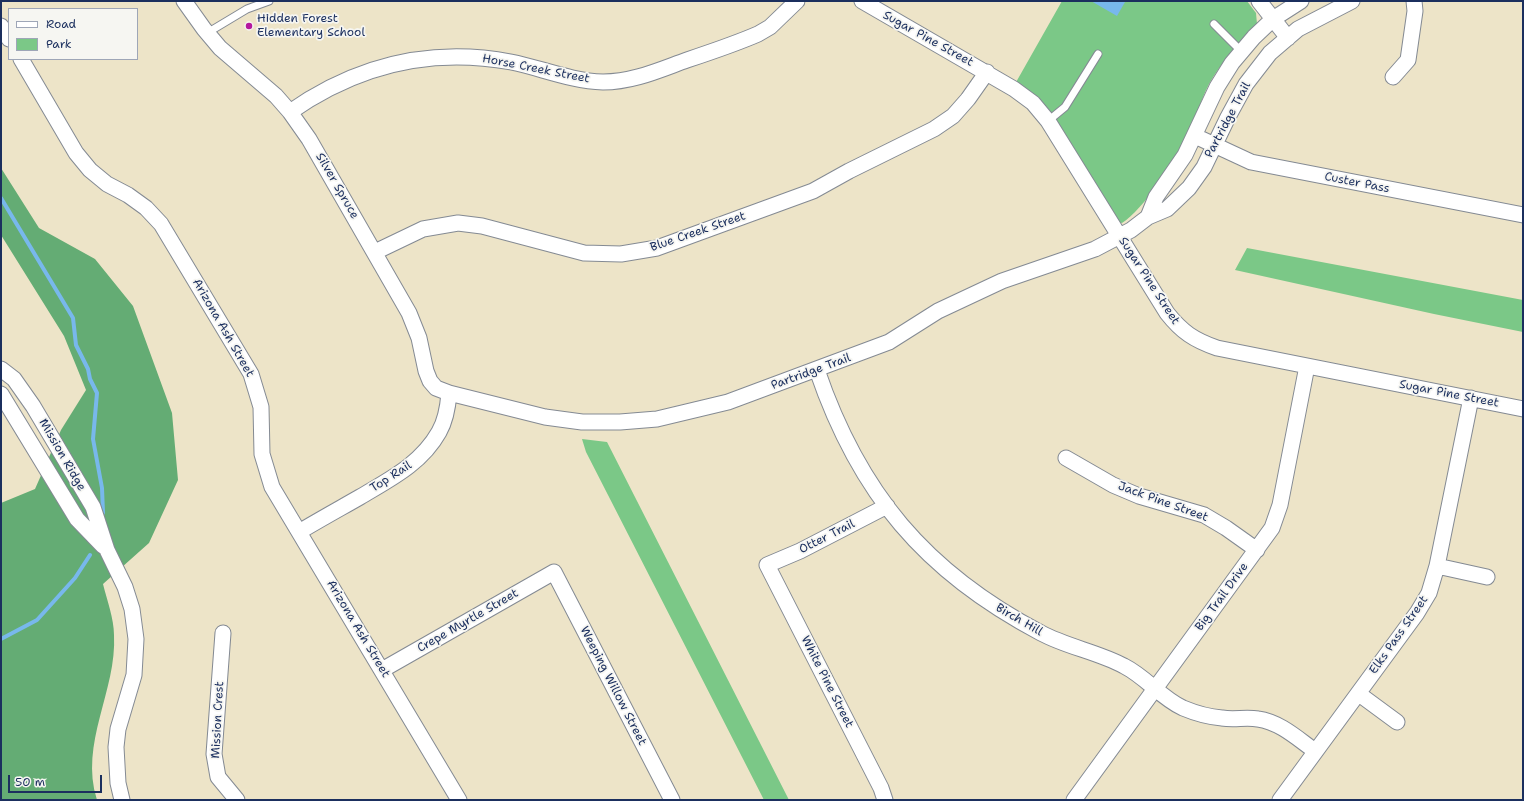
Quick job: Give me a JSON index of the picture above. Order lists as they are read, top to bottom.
{
  "streets": {
    "street": [
      "Sugar Pine Street",
      "Horse Creek Street",
      "Partridge Trail",
      "Custer Pass",
      "Silver Spruce",
      "Blue Creek Street",
      "Arizona Ash Street",
      "Mission Ridge",
      "Top Rail",
      "Jack Pine Street",
      "Otter Trail",
      "Big Trail Drive",
      "Birch Hill",
      "Crepe Myrtle Street",
      "Elks Pass Street",
      "White Pine Street",
      "Weeping Willow Street",
      "Mission Crest"
    ]
  },
  "crossings": [
    ["Sugar Pine Street", "Partridge Trail"],
    ["Sugar Pine Street", "Blue Creek Street"],
    ["Sugar Pine Street", "Big Trail Drive"],
    ["Sugar Pine Street", "Elks Pass Street"],
    ["Horse Creek Street", "Silver Spruce"],
    ["Partridge Trail", "Custer Pass"],
    ["Partridge Trail", "Silver Spruce"],
    ["Partridge Trail", "Top Rail"],
    ["Partridge Trail", "Birch Hill"],
    ["Silver Spruce", "Blue Creek Street"],
    ["Silver Spruce", "Top Rail"],
    ["Arizona Ash Street", "Top Rail"],
    ["Arizona Ash Street", "Crepe Myrtle Street"],
    ["Jack Pine Street", "Big Trail Drive"],
    ["Otter Trail", "Birch Hill"],
    ["Otter Trail", "White Pine Street"],
    ["Big Trail Drive", "Birch Hill"],
    ["Birch Hill", "Elks Pass Street"],
    ["Crepe Myrtle Street", "Weeping Willow Street"]
  ],
  "places": ["Hidden Forest Elementary School"],
  "legend": ["Road", "Park"],
  "scale_bar": "50 m"
}
